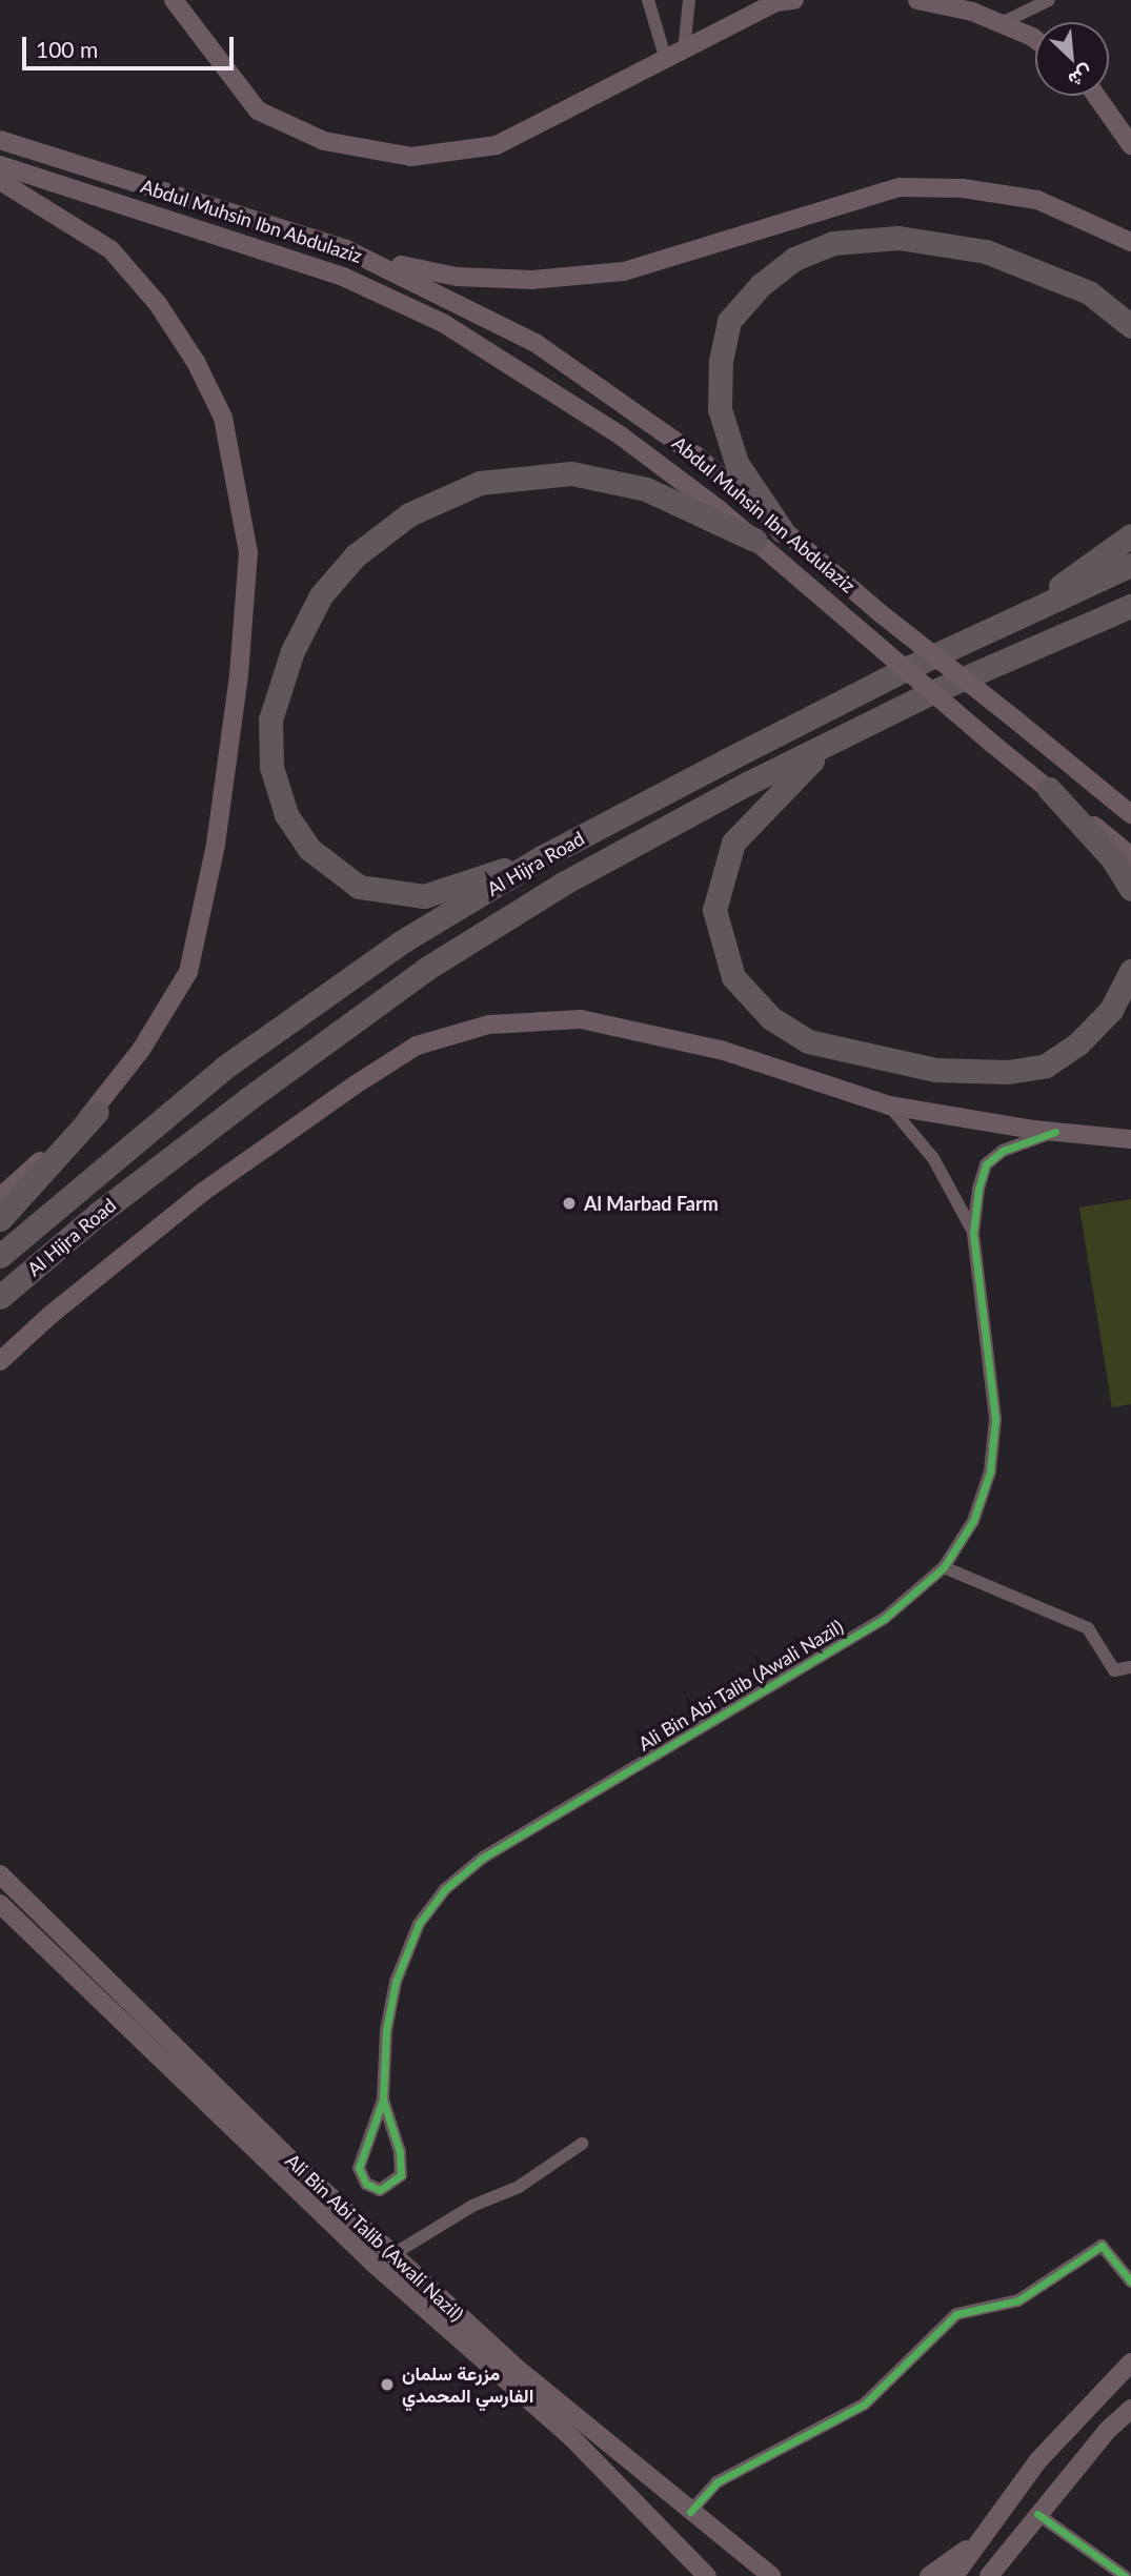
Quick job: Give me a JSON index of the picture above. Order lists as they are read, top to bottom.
{
  "streets": {
    "highway": ["Al Hijra Road"],
    "main road": ["Abdul Muhsin Ibn Abdulaziz", "Ali Bin Abi Talib (Awali Nazil)"]
  },
  "places": ["Al Marbad Farm", "مزرعة سلمان الفارسي المحمدي"],
  "scale_bar": "100 m",
  "north": "bottom right"
}
